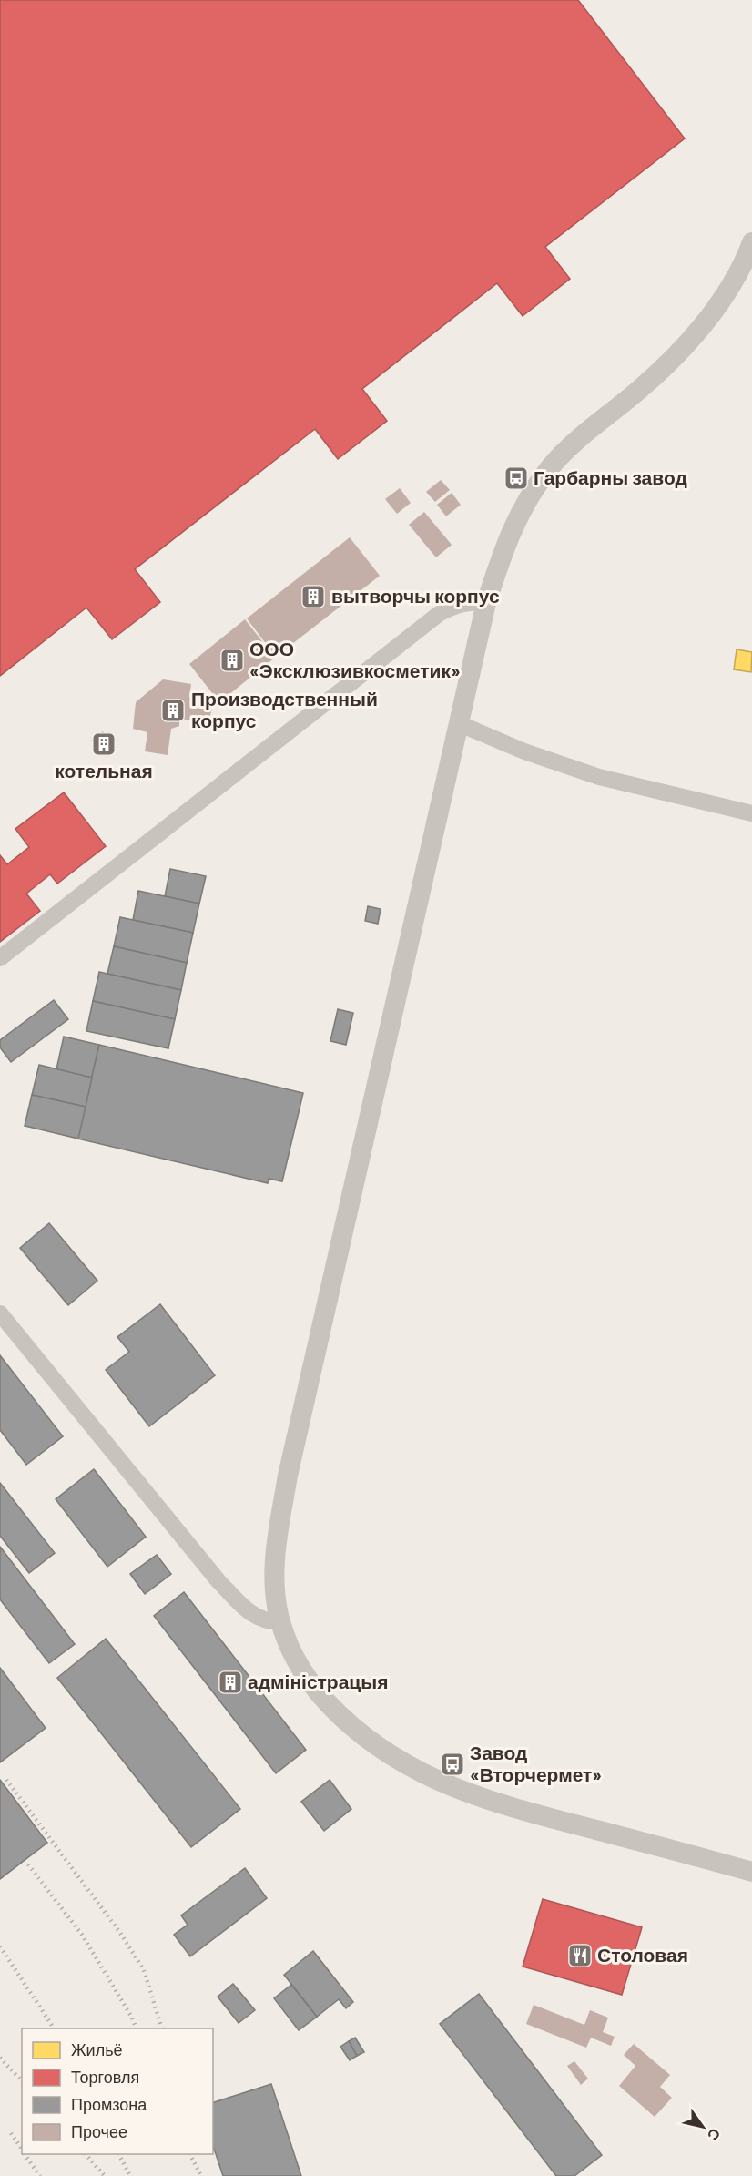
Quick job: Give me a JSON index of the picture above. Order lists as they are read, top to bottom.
{
  "places": {
    "bus stop": ["Гарбарны завод", "Завод «Вторчермет»"],
    "building": [
      "вытворчы корпус",
      "ООО «Эксклюзивкосметик»",
      "Производственный корпус",
      "котельная",
      "адміністрацыя"
    ],
    "restaurant": ["Столовая"]
  },
  "legend": [
    "Жильё",
    "Торговля",
    "Промзона",
    "Прочее"
  ],
  "north": "bottom right"
}
